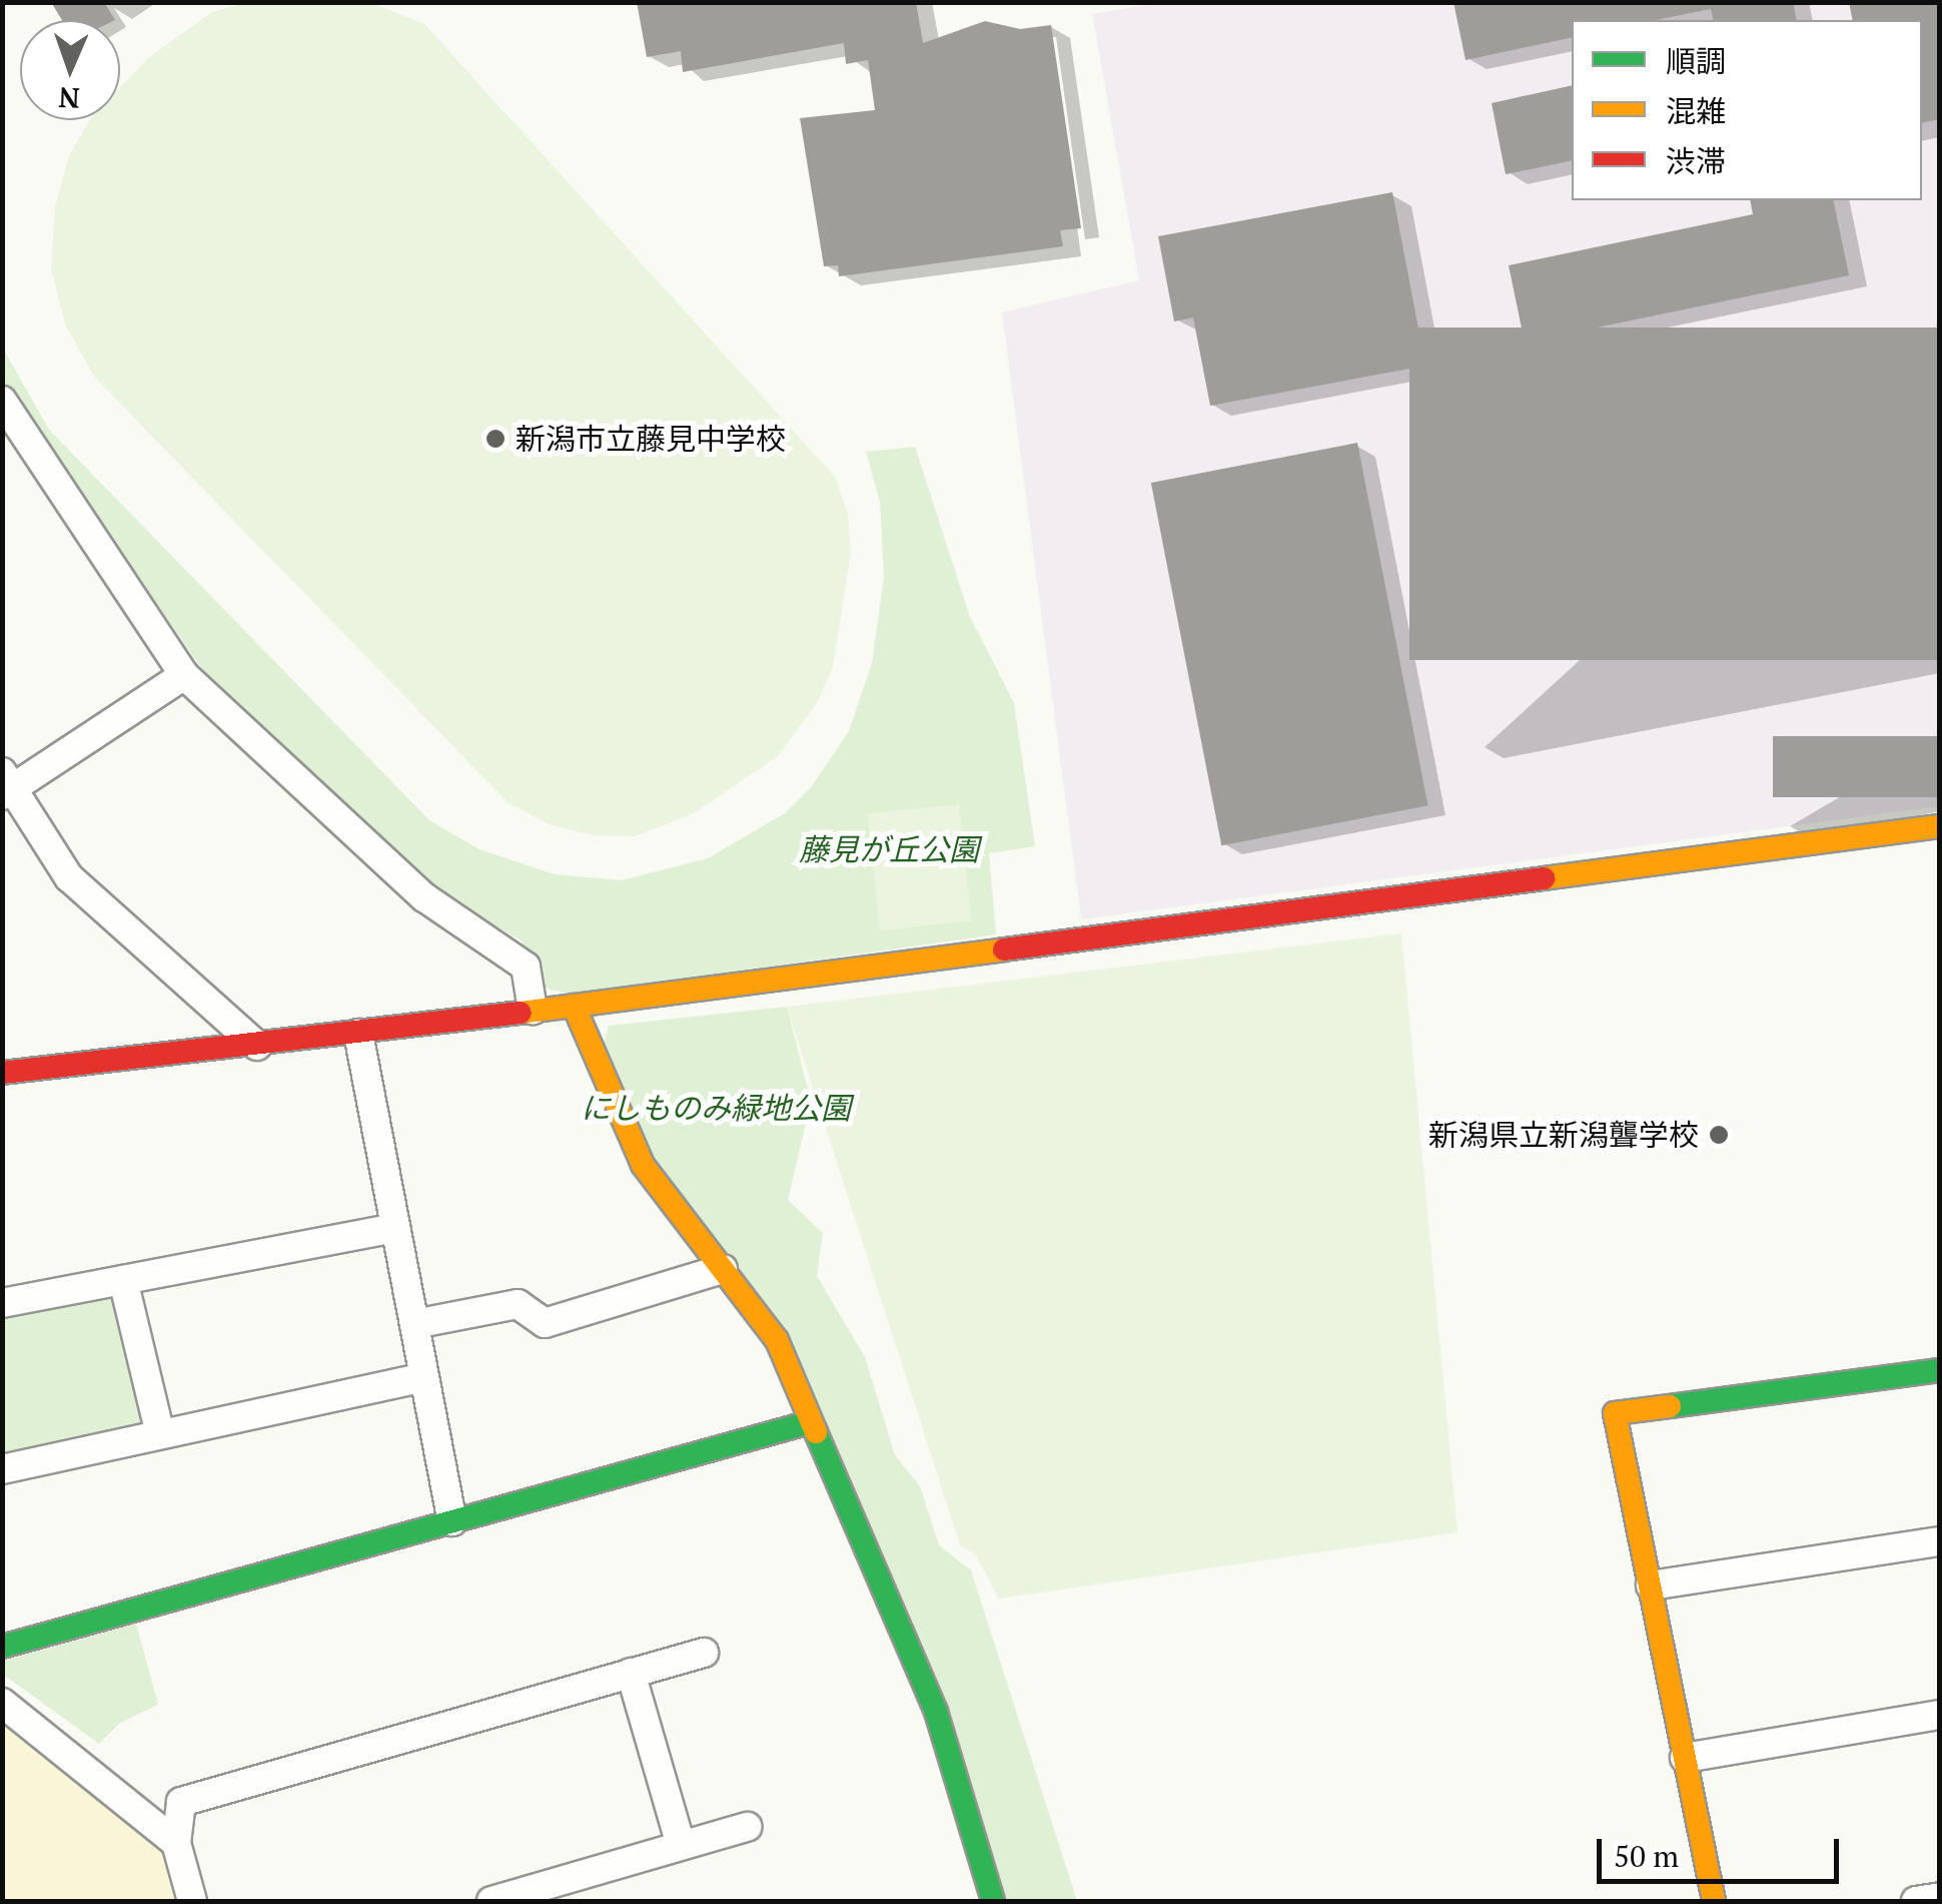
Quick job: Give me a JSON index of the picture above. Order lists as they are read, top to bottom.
{
  "parks": ["藤見が丘公園", "にしものみ緑地公園"],
  "places": ["新潟市立藤見中学校", "新潟県立新潟聾学校"],
  "legend": ["順調", "混雑", "渋滞"],
  "scale_bar": "50 m",
  "north": "bottom"
}
